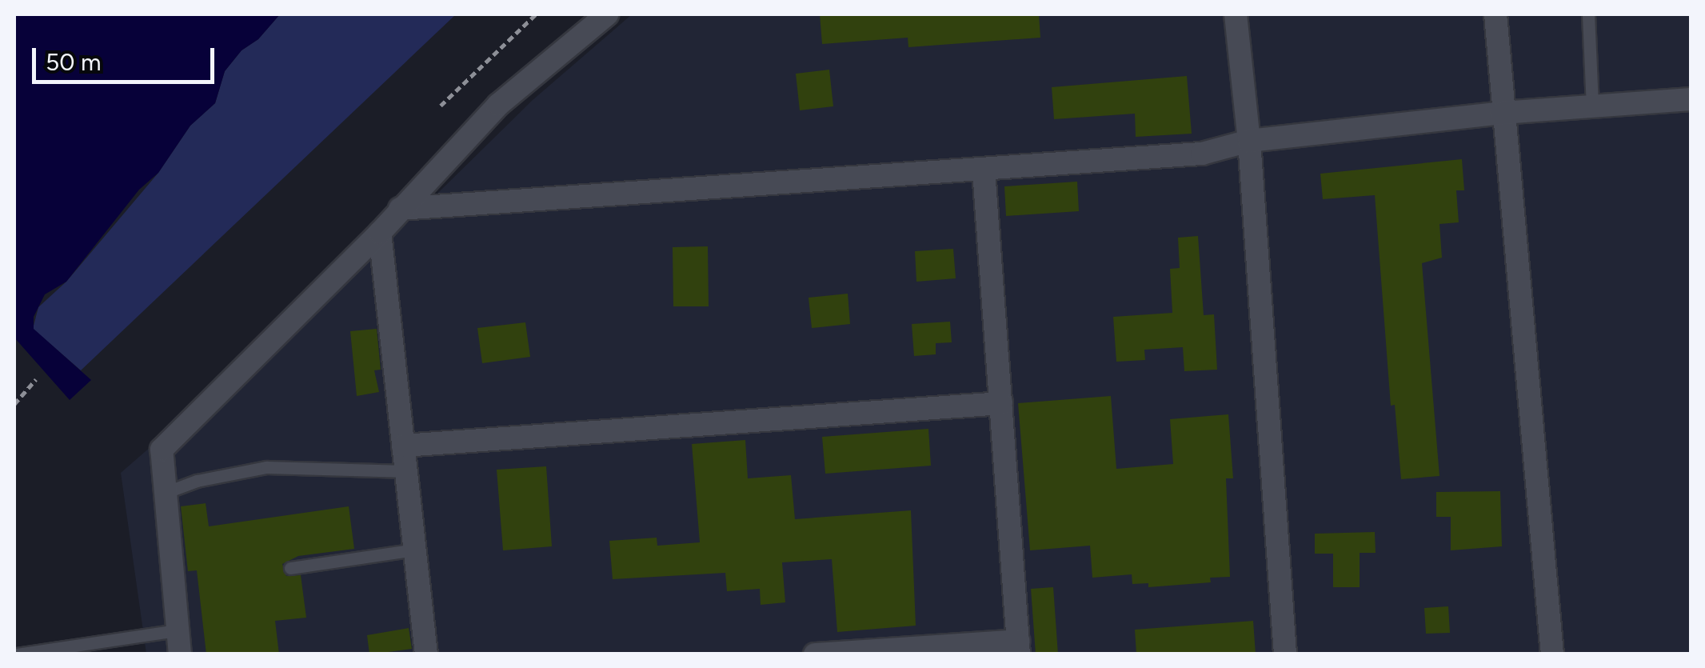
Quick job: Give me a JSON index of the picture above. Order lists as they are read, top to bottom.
{
  "scale_bar": "50 m"
}
